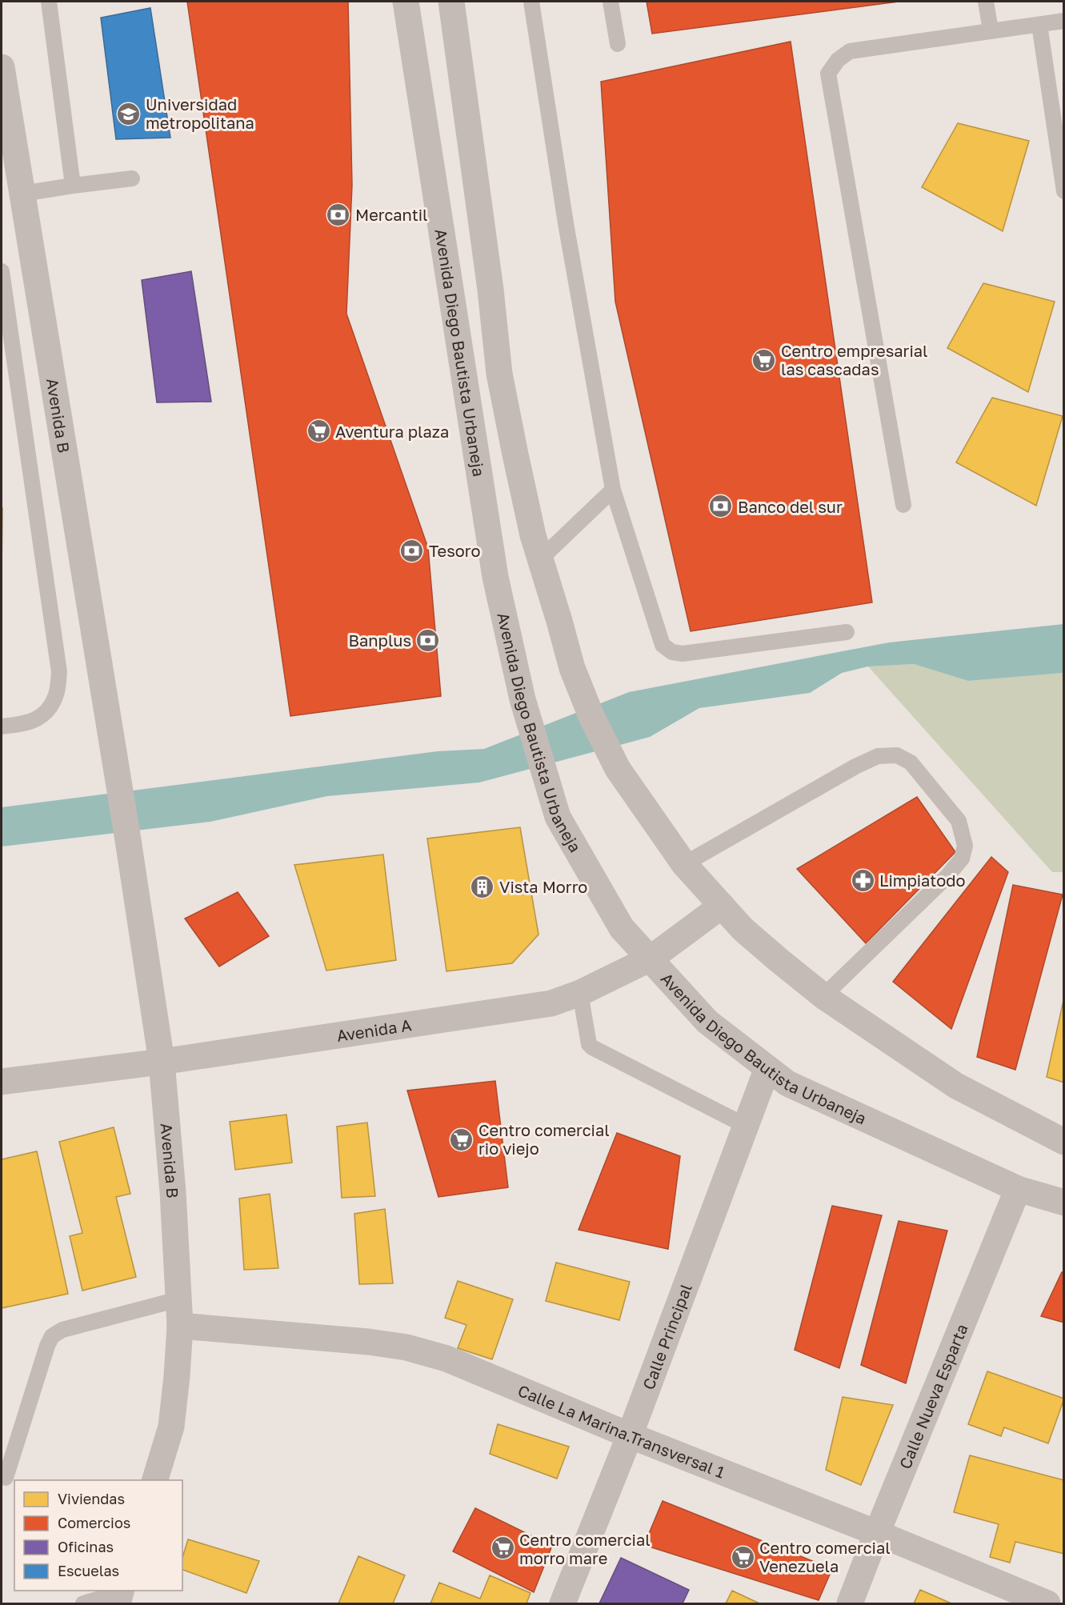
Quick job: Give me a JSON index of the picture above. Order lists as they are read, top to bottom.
{
  "streets": {
    "street": [
      "Avenida Diego Bautista Urbaneja",
      "Avenida B",
      "Avenida A",
      "Calle Principal",
      "Calle Nueva Esparta",
      "Calle La Marina.Transversal 1"
    ]
  },
  "crossings": [
    ["Avenida Diego Bautista Urbaneja", "Avenida A"],
    ["Avenida Diego Bautista Urbaneja", "Calle Principal"],
    ["Avenida Diego Bautista Urbaneja", "Calle Nueva Esparta"],
    ["Avenida B", "Avenida A"],
    ["Avenida B", "Calle La Marina.Transversal 1"],
    ["Calle Principal", "Calle La Marina.Transversal 1"],
    ["Calle Nueva Esparta", "Calle La Marina.Transversal 1"]
  ],
  "places": {
    "school or university": ["Universidad metropolitana"],
    "bank": [
      "Mercantil",
      "Banco del sur",
      "Tesoro",
      "Banplus"
    ],
    "supermarket": [
      "Centro empresarial las cascadas",
      "Aventura plaza",
      "Centro comercial rio viejo",
      "Centro comercial morro mare",
      "Centro comercial Venezuela"
    ],
    "pharmacy": ["Limpiatodo"],
    "building": ["Vista Morro"]
  },
  "legend": [
    "Viviendas",
    "Comercios",
    "Oficinas",
    "Escuelas"
  ]
}
